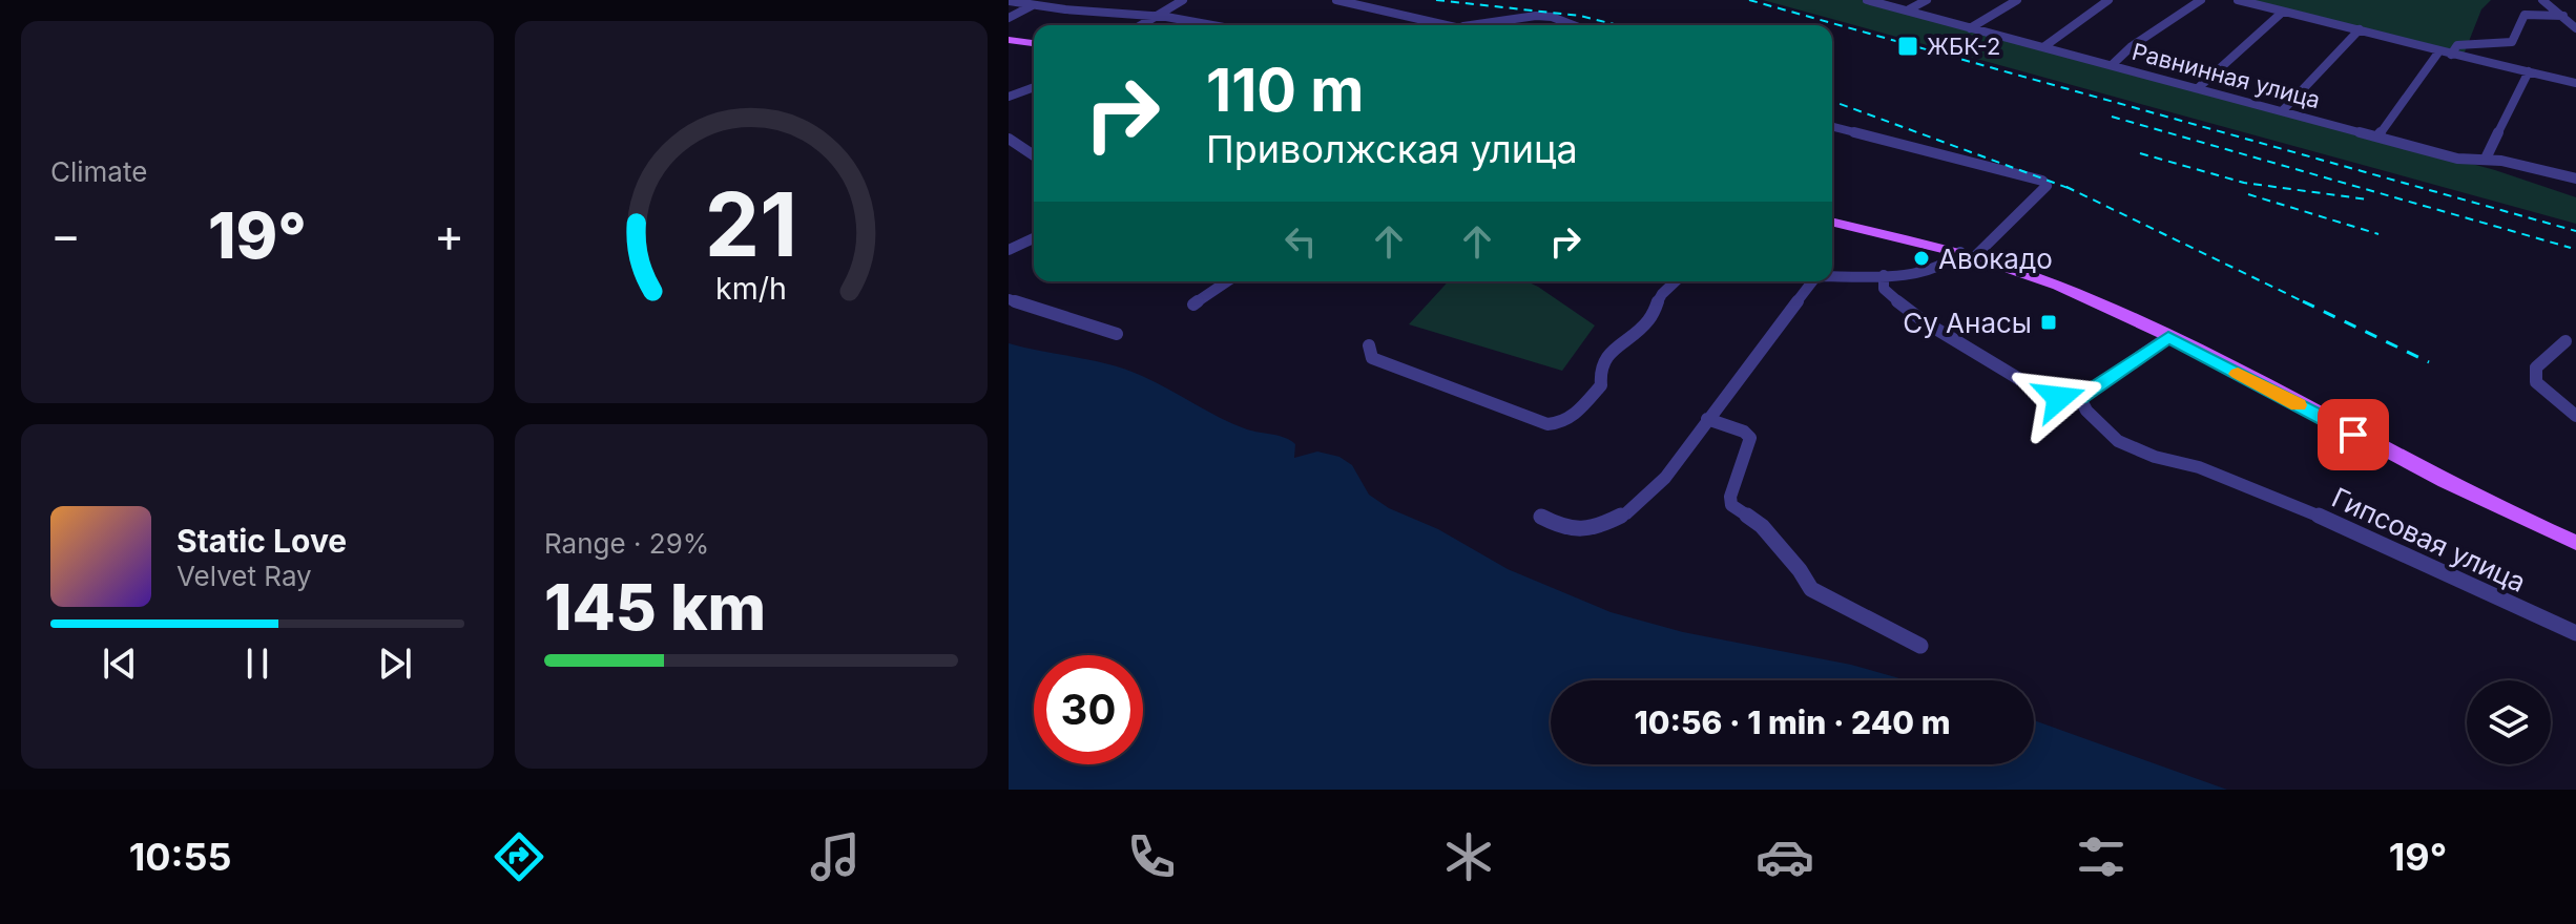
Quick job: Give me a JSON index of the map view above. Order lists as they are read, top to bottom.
{
  "streets": {
    "street": ["Равнинная улица", "Гипсовая улица"]
  },
  "places": {
    "transit": ["ЖБК-2", "Су Анасы"],
    "other": ["Авокадо"]
  },
  "page": {
    "tile": [
      "Climate",
      ["Range · 29%", "145 km"]
    ],
    "turn": ["110 m", "Приволжская улица"],
    "heat": ["−", "19°", "+"],
    "song": ["Static Love", "Velvet Ray"],
    "limit": "30",
    "trip": "10:56 · 1 min · 240 m",
    "tabs": ["10:55", "19°"],
    "gauge": ["21", "km/h"]
  }
}
